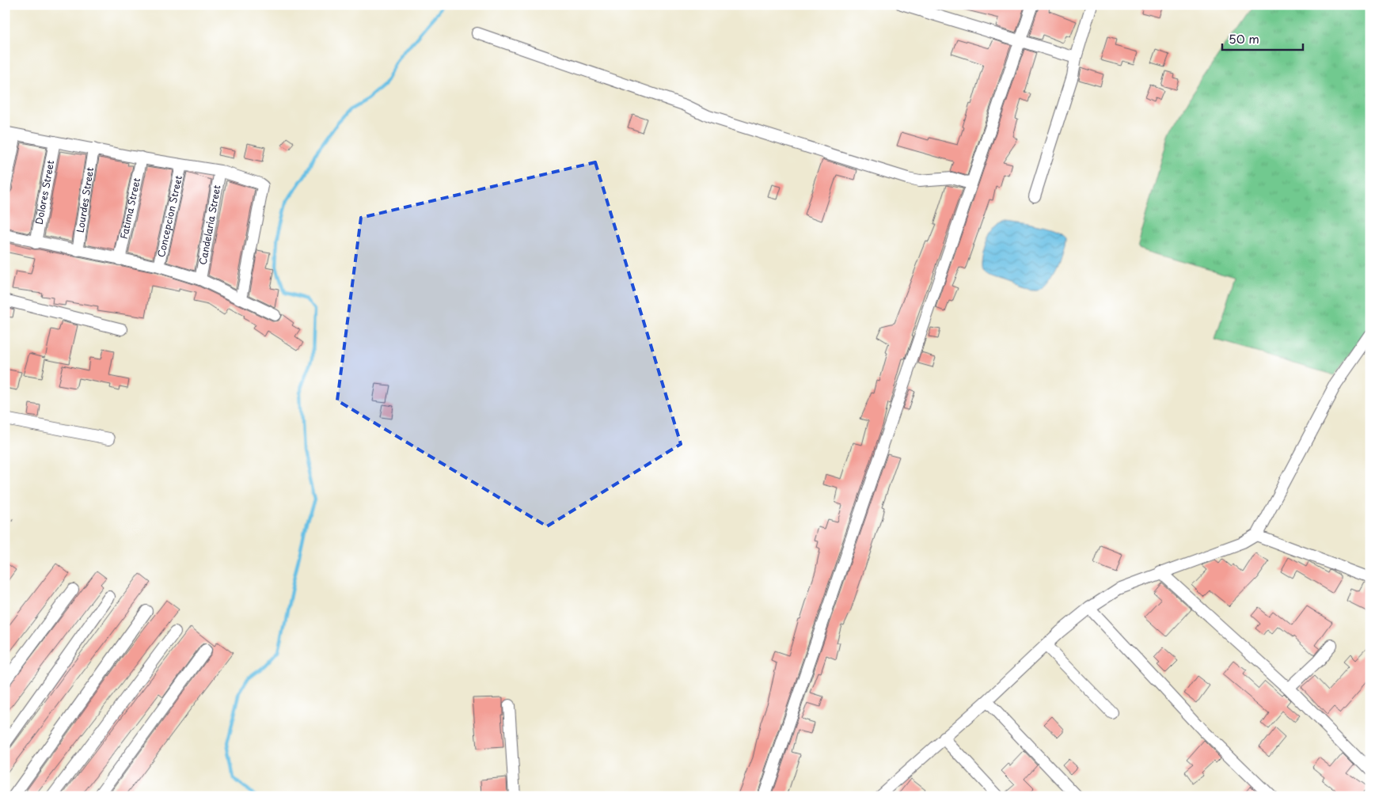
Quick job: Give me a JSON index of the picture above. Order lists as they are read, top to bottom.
{
  "streets": {
    "street": [
      "Dolores Street",
      "Lourdes Street",
      "Fatima Street",
      "Concepcion Street",
      "Candelaria Street"
    ]
  },
  "scale_bar": "50 m"
}
